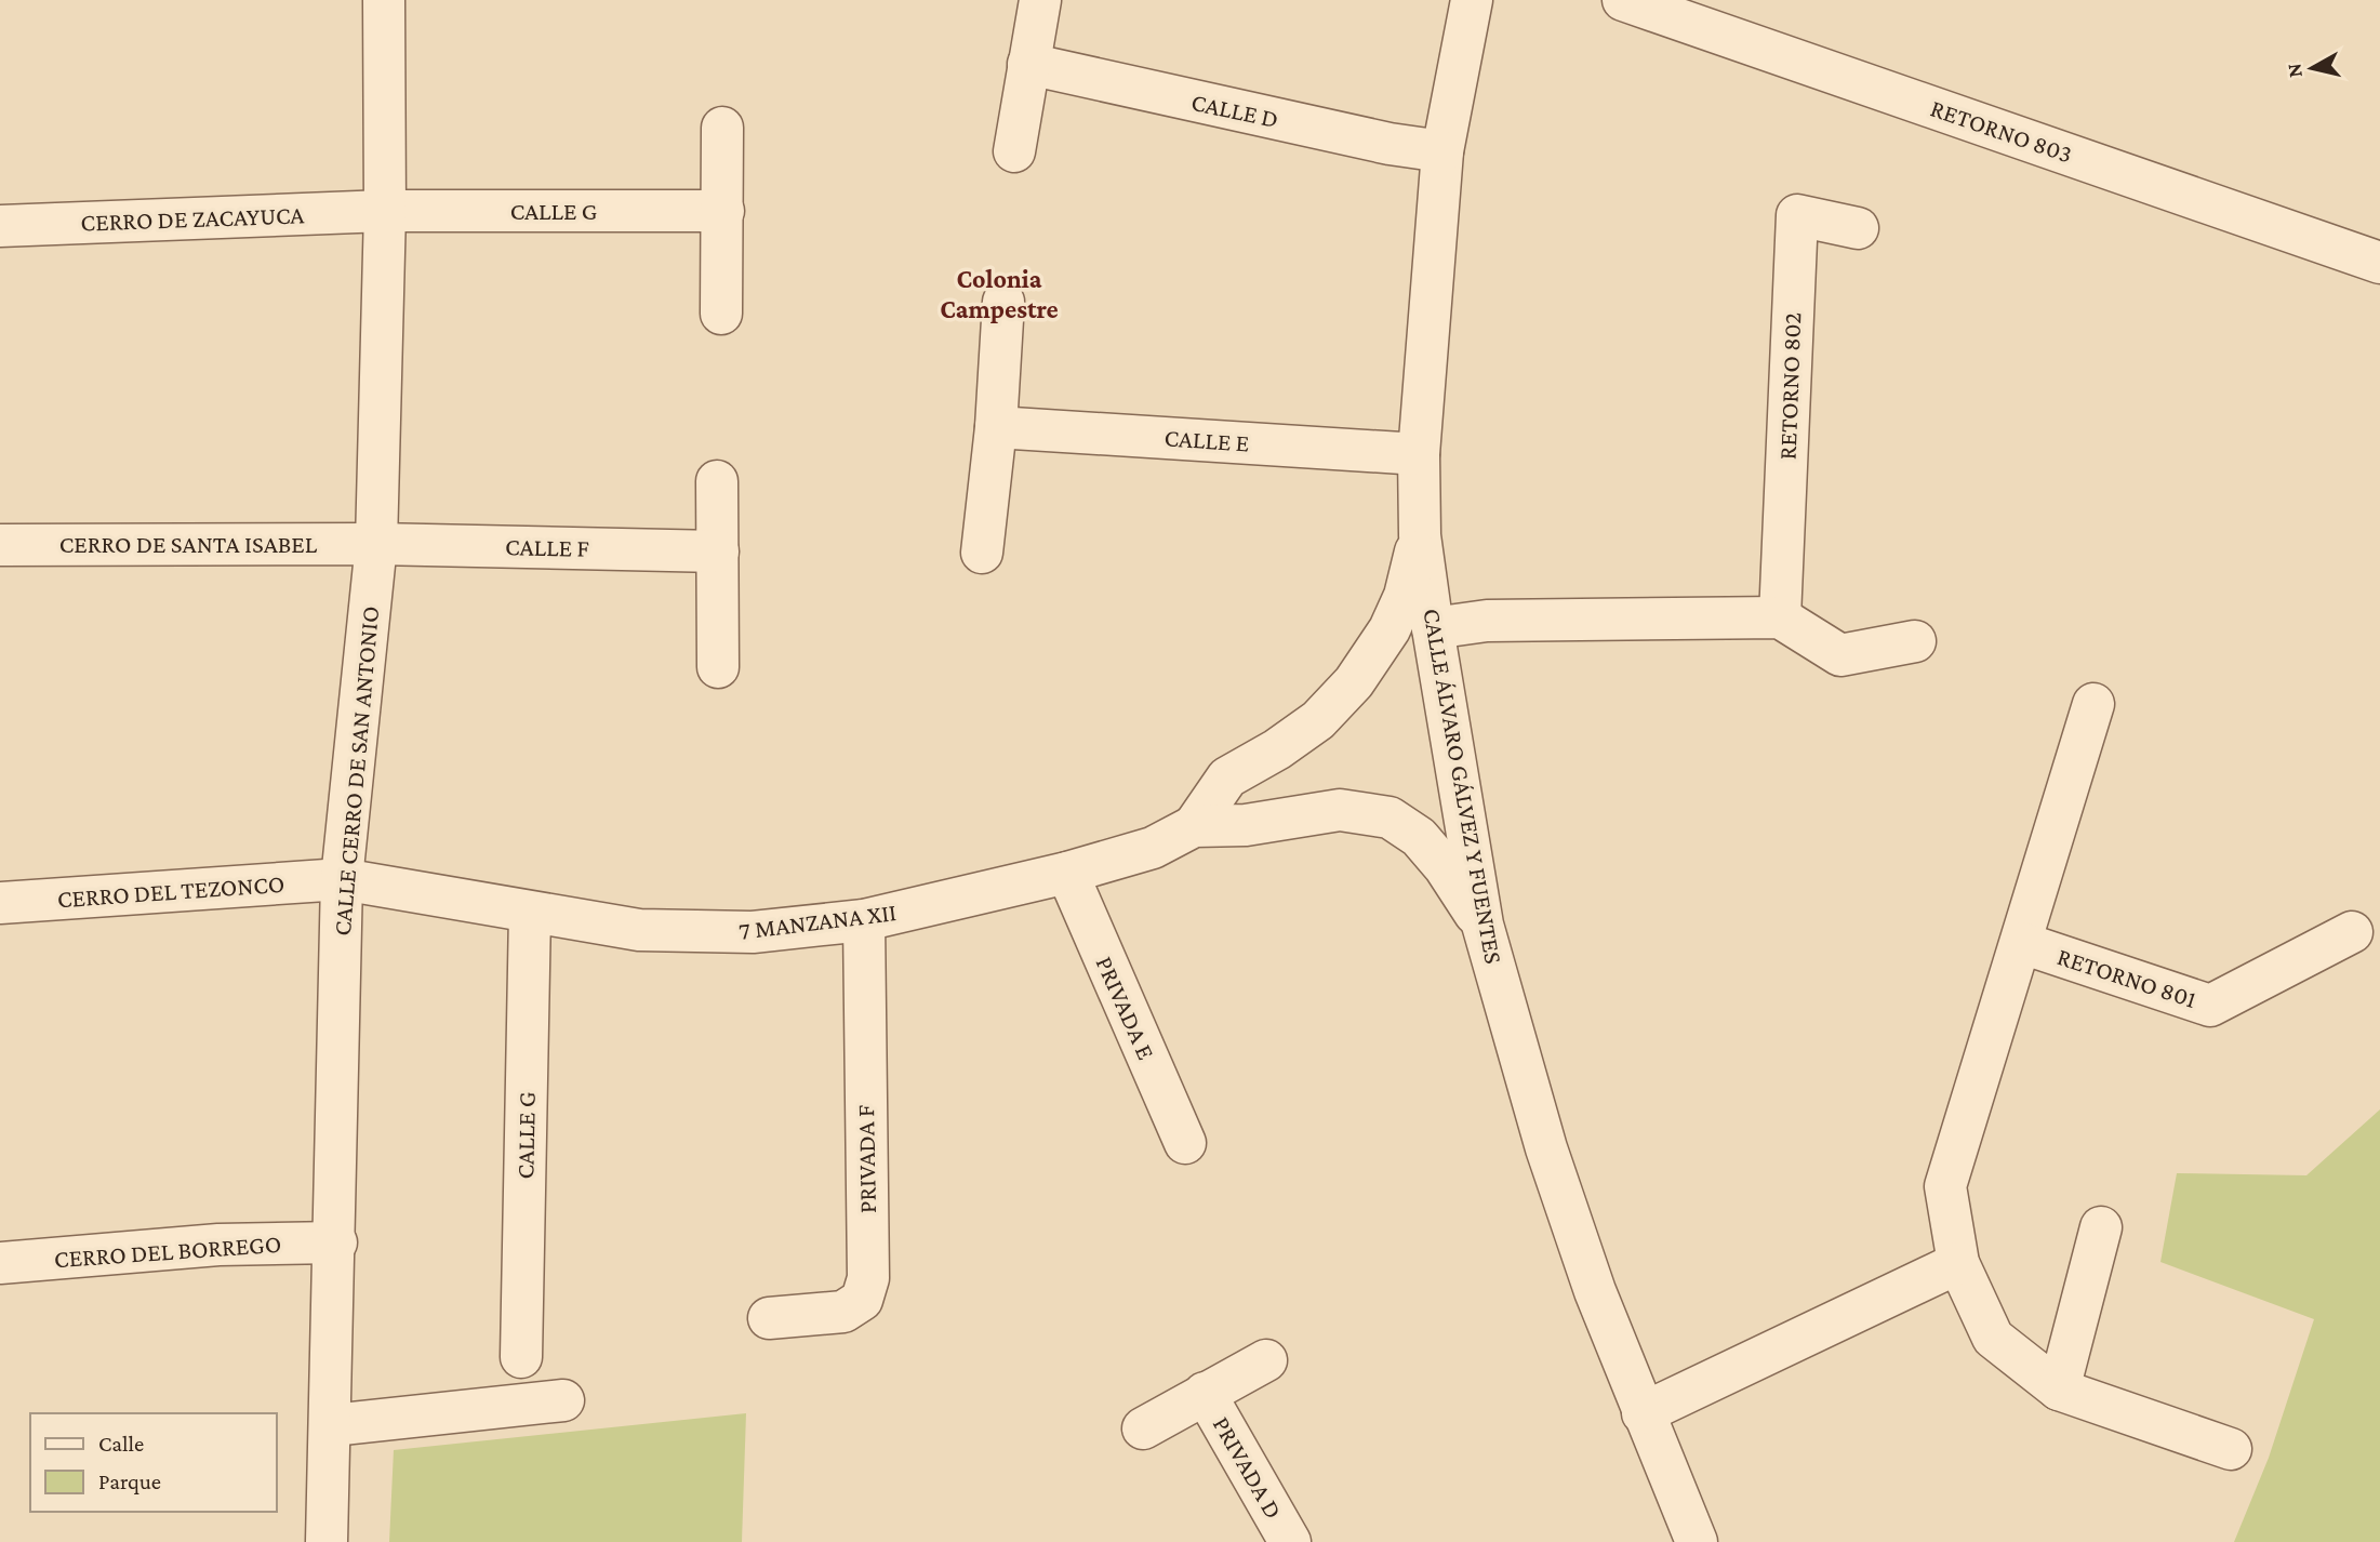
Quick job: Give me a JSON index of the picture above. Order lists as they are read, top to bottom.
{
  "streets": {
    "street": [
      "CALLE D",
      "RETORNO 803",
      "CALLE G",
      "CERRO DE ZACAYUCA",
      "RETORNO 802",
      "CALLE E",
      "CERRO DE SANTA ISABEL",
      "CALLE F",
      "CALLE CERRO DE SAN ANTONIO",
      "CALLE ÁLVARO GÁLVEZ Y FUENTES",
      "CERRO DEL TEZONCO",
      "7 MANZANA XII",
      "RETORNO 801",
      "PRIVADA E",
      "PRIVADA F",
      "CERRO DEL BORREGO",
      "PRIVADA D"
    ]
  },
  "crossings": [
    ["CALLE D", "CALLE ÁLVARO GÁLVEZ Y FUENTES"],
    ["CALLE G", "CERRO DE ZACAYUCA"],
    ["CALLE G", "CALLE CERRO DE SAN ANTONIO"],
    ["CALLE G", "7 MANZANA XII"],
    ["CERRO DE ZACAYUCA", "CALLE CERRO DE SAN ANTONIO"],
    ["CALLE E", "CALLE ÁLVARO GÁLVEZ Y FUENTES"],
    ["CERRO DE SANTA ISABEL", "CALLE F"],
    ["CERRO DE SANTA ISABEL", "CALLE CERRO DE SAN ANTONIO"],
    ["CALLE F", "CALLE CERRO DE SAN ANTONIO"],
    ["CALLE CERRO DE SAN ANTONIO", "CERRO DEL TEZONCO"],
    ["CALLE CERRO DE SAN ANTONIO", "7 MANZANA XII"],
    ["CALLE CERRO DE SAN ANTONIO", "CERRO DEL BORREGO"],
    ["CERRO DEL TEZONCO", "7 MANZANA XII"],
    ["7 MANZANA XII", "PRIVADA E"],
    ["7 MANZANA XII", "PRIVADA F"]
  ],
  "districts": ["Colonia Campestre"],
  "legend": ["Calle", "Parque"],
  "north": "left"
}
